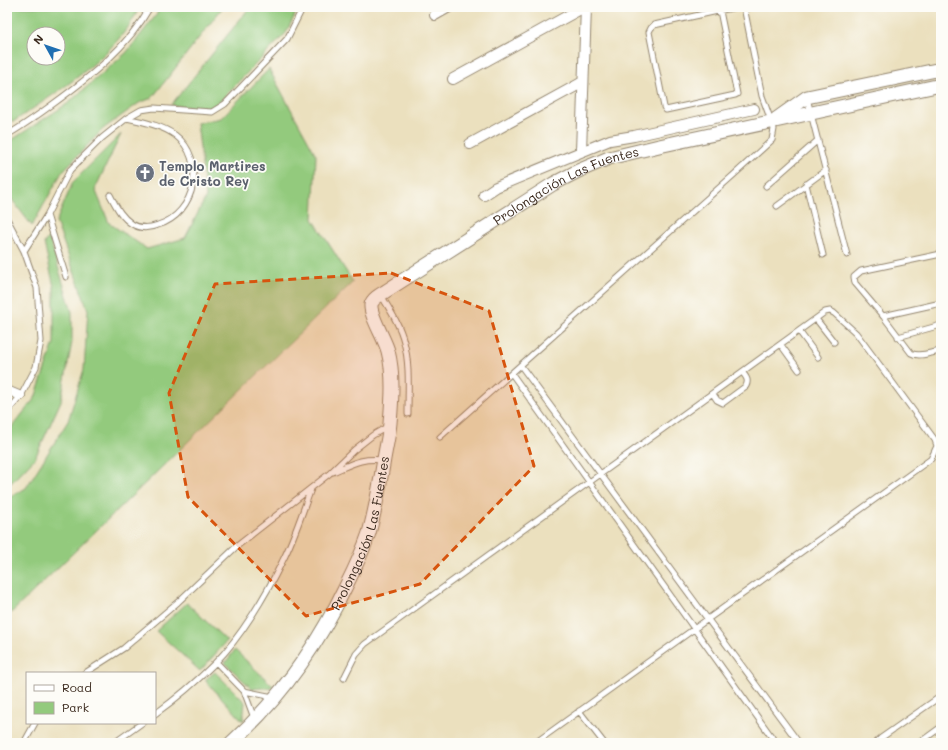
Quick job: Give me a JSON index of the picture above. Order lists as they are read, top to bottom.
{
  "streets": {
    "street": ["Prolongación Las Fuentes"]
  },
  "places": {
    "church": ["Templo Martires de Cristo Rey"]
  },
  "legend": ["Road", "Park"],
  "north": "top left"
}
